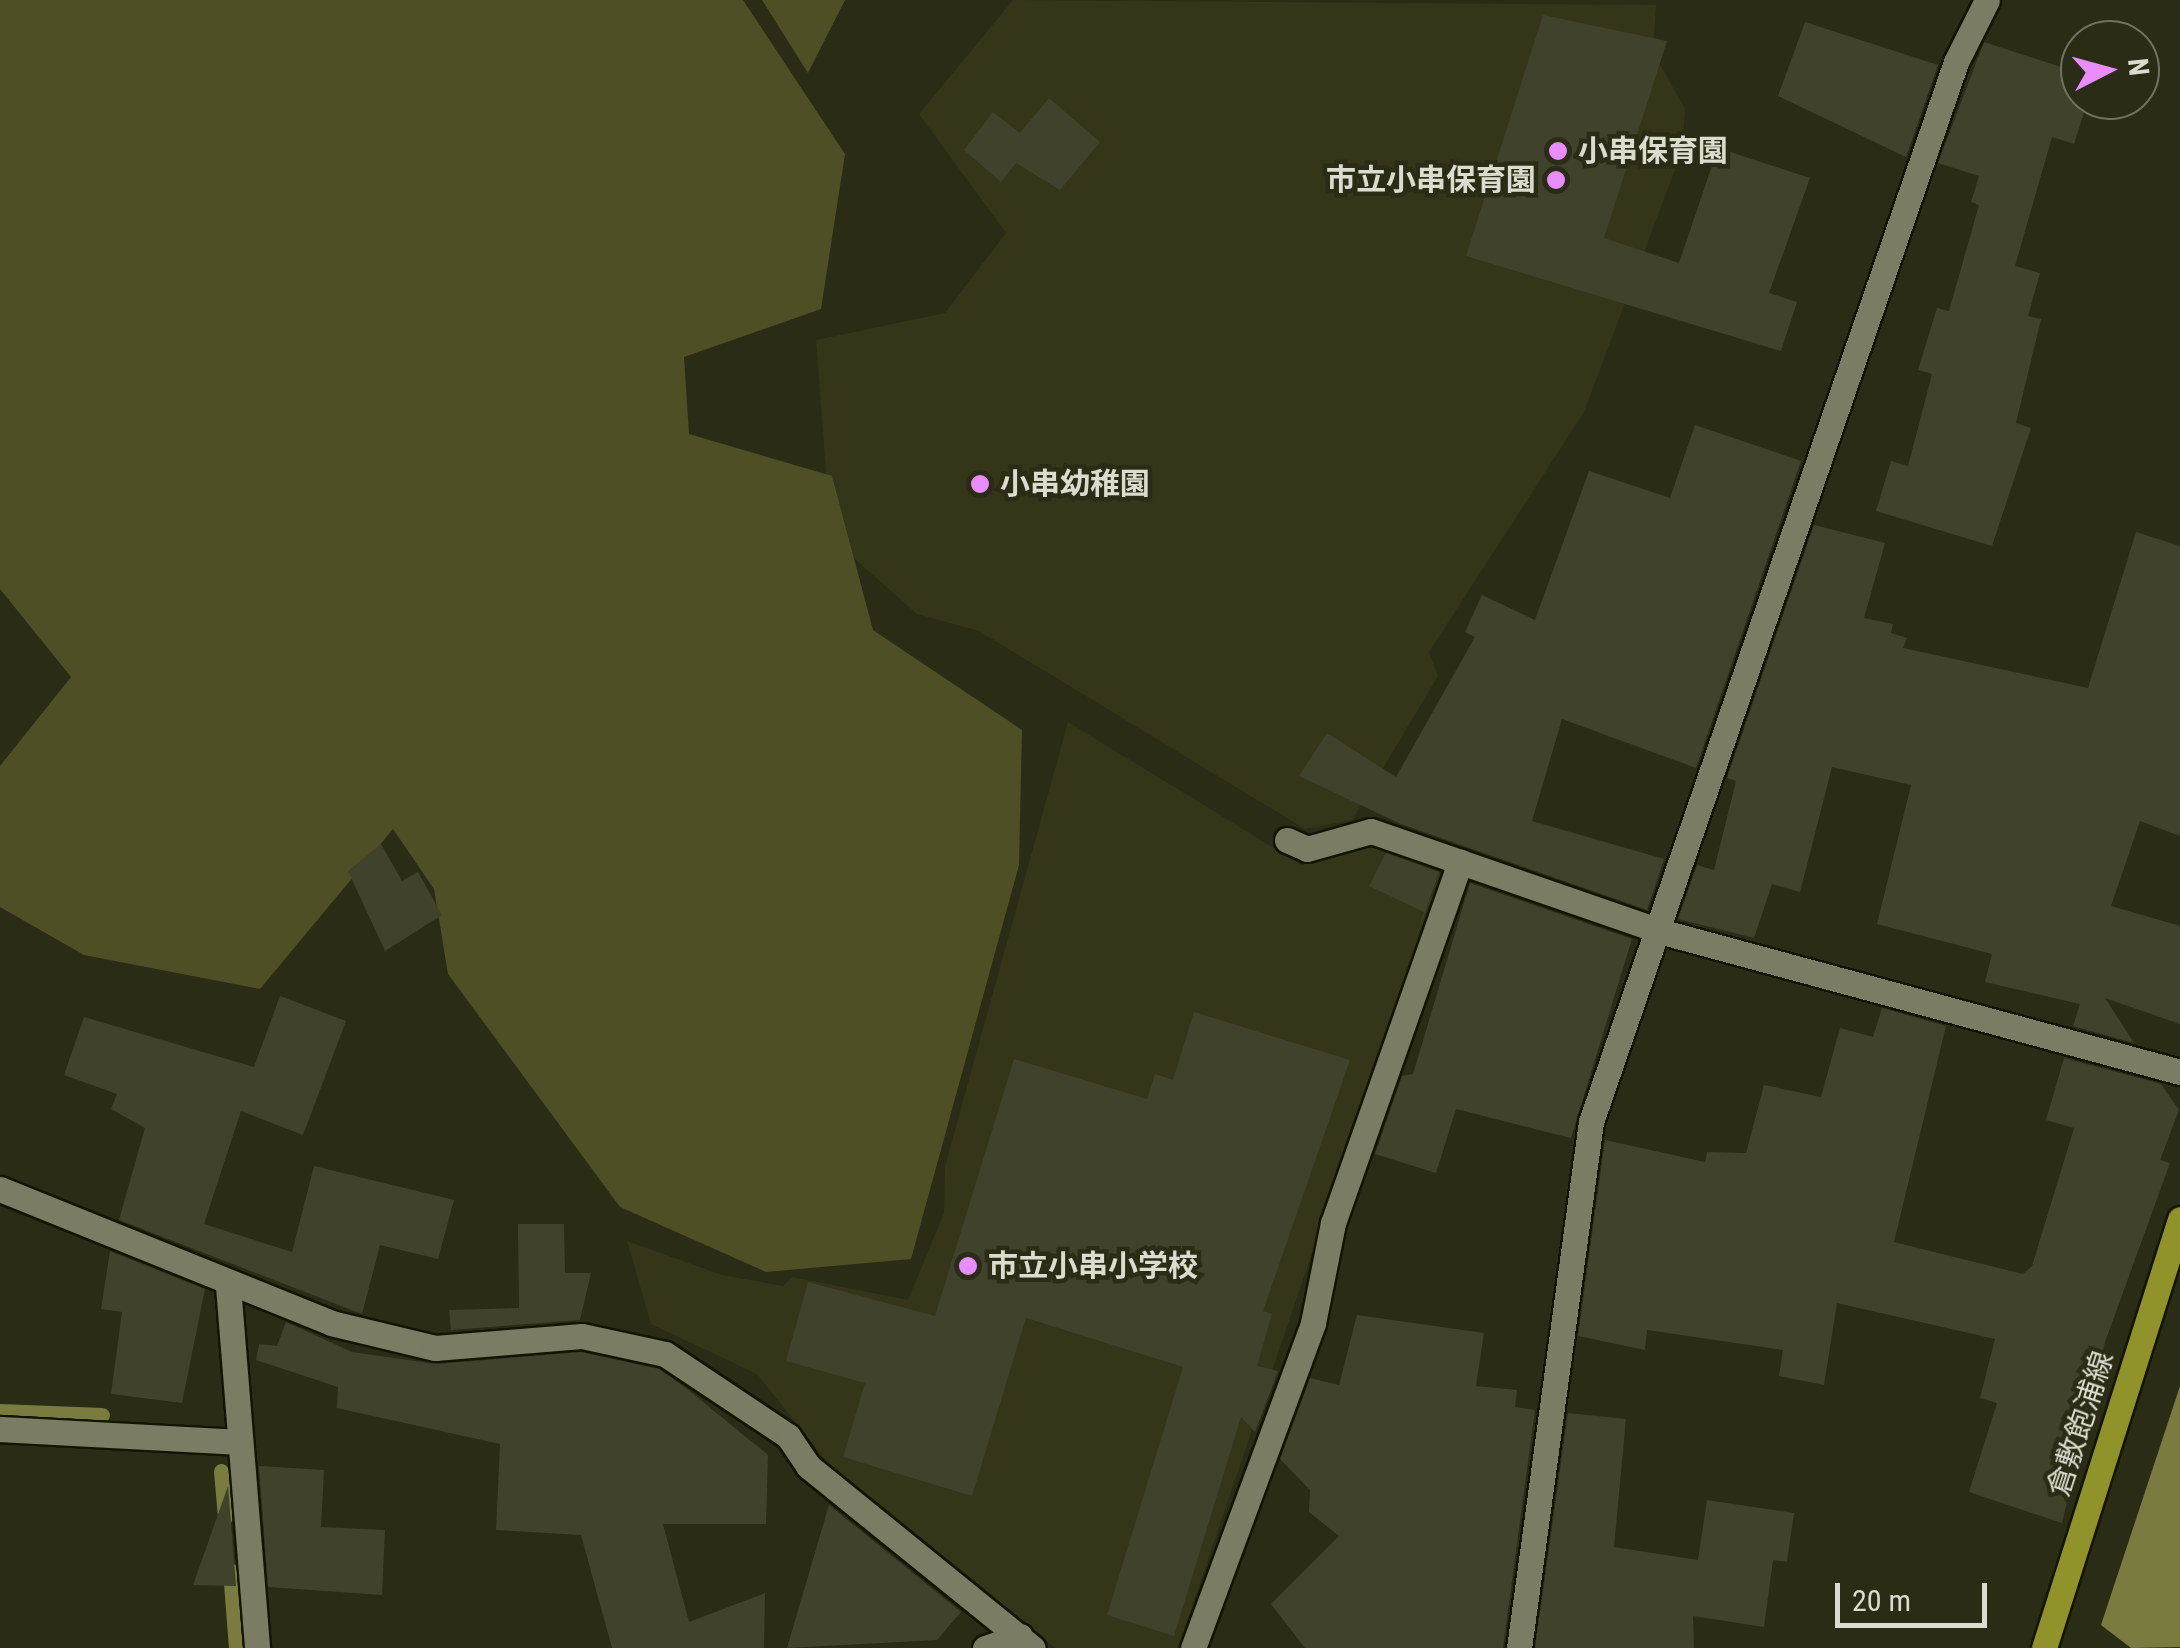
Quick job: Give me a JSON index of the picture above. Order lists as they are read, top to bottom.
{
  "streets": {
    "main road": ["倉敷飽浦線"]
  },
  "places": [
    "小串保育園",
    "市立小串保育園",
    "小串幼稚園",
    "市立小串小学校"
  ],
  "scale_bar": "20 m",
  "north": "right"
}
